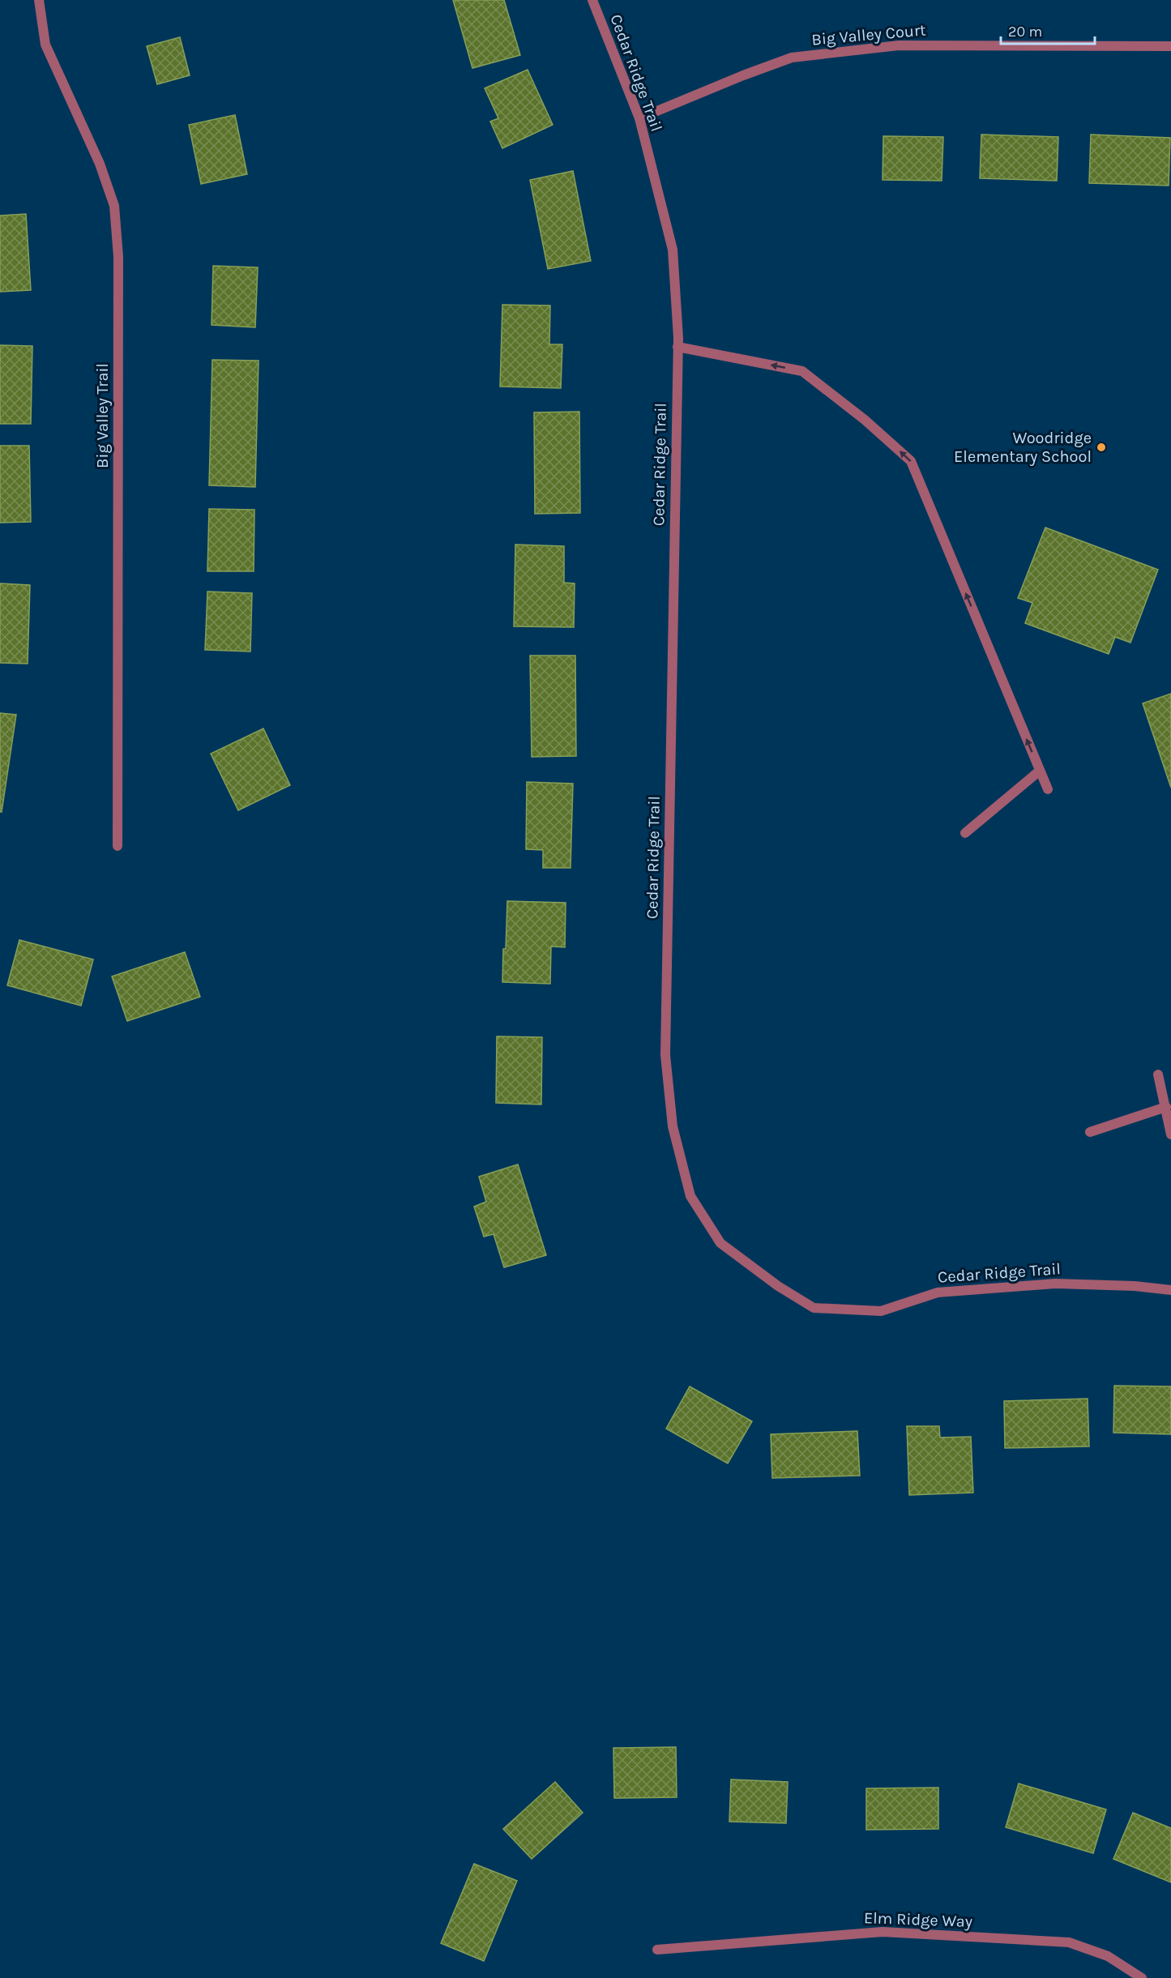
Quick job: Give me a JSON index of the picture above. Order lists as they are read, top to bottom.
{
  "streets": {
    "street": [
      "Big Valley Court",
      "Cedar Ridge Trail",
      "Big Valley Trail",
      "Elm Ridge Way"
    ]
  },
  "crossings": [
    ["Big Valley Court", "Cedar Ridge Trail"]
  ],
  "places": ["Woodridge Elementary School"],
  "scale_bar": "20 m"
}
